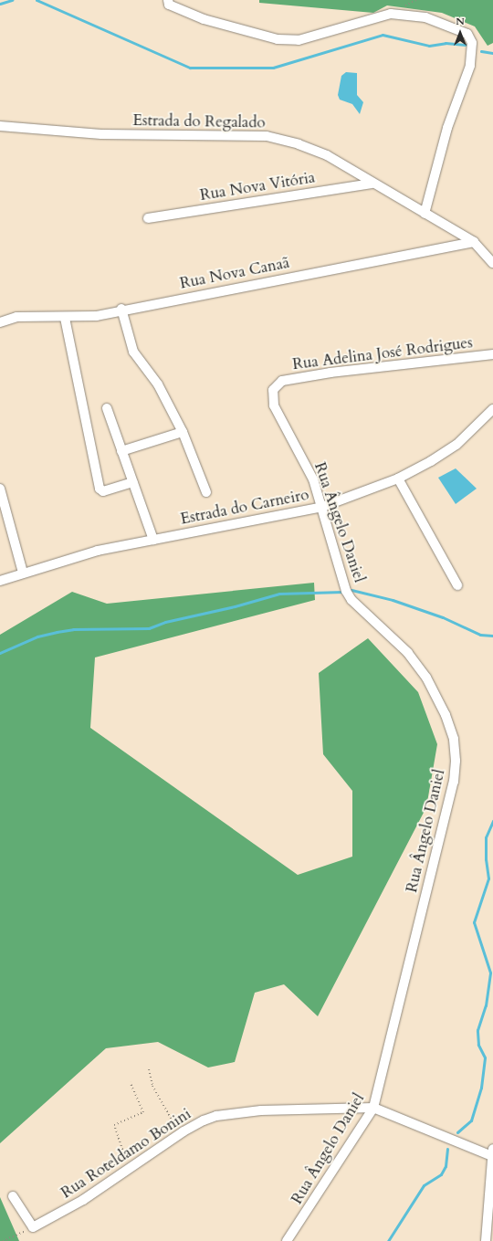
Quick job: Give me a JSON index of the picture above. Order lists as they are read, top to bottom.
{
  "streets": {
    "street": [
      "Estrada do Regalado",
      "Rua Nova Vitória",
      "Rua Nova Canaã",
      "Rua Adelina José Rodrigues",
      "Estrada do Carneiro",
      "Rua Ângelo Daniel",
      "Rua Roteldamo Bonini"
    ]
  },
  "crossings": [
    ["Estrada do Regalado", "Rua Nova Vitória"],
    ["Estrada do Regalado", "Rua Nova Canaã"],
    ["Rua Adelina José Rodrigues", "Rua Ângelo Daniel"],
    ["Estrada do Carneiro", "Rua Ângelo Daniel"],
    ["Rua Ângelo Daniel", "Rua Roteldamo Bonini"]
  ],
  "north": "top"
}
